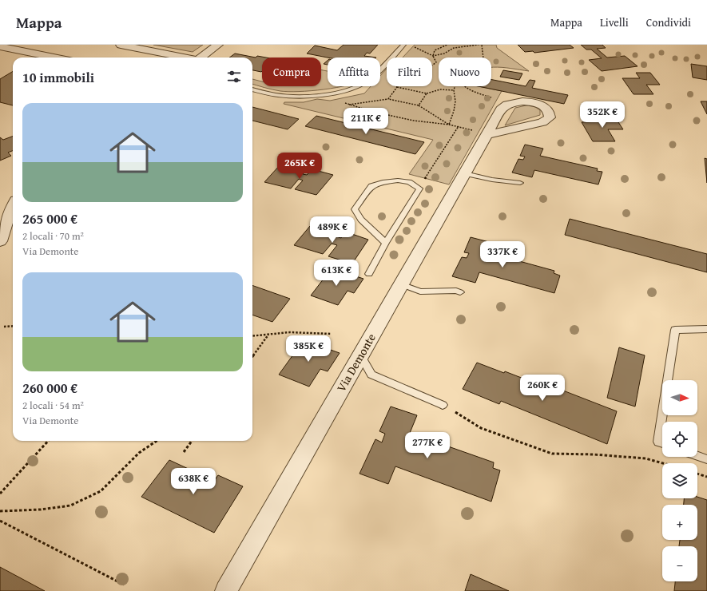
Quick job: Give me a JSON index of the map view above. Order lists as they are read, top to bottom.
{
  "streets": {
    "street": ["Via Demonte"]
  },
  "north": "right",
  "page": {
    "header": "Mappa",
    "nav": ["Mappa", "Livelli", "Condividi"],
    "chip": [
      "Compra",
      "Affitta",
      "Filtri",
      "Nuovo"
    ],
    "heading": "10 immobili",
    "list": [
      {
        "name": "265 000 €",
        "note": "2 locali · 70 m² · Via Demonte"
      },
      {
        "name": "260 000 €",
        "note": "2 locali · 54 m² · Via Demonte"
      }
    ],
    "price": [
      "352K €",
      "211K €",
      "265K €",
      "489K €",
      "337K €",
      "613K €",
      "385K €",
      "260K €",
      "277K €",
      "638K €"
    ],
    "map_buttons": ["+", "−"]
  }
}
